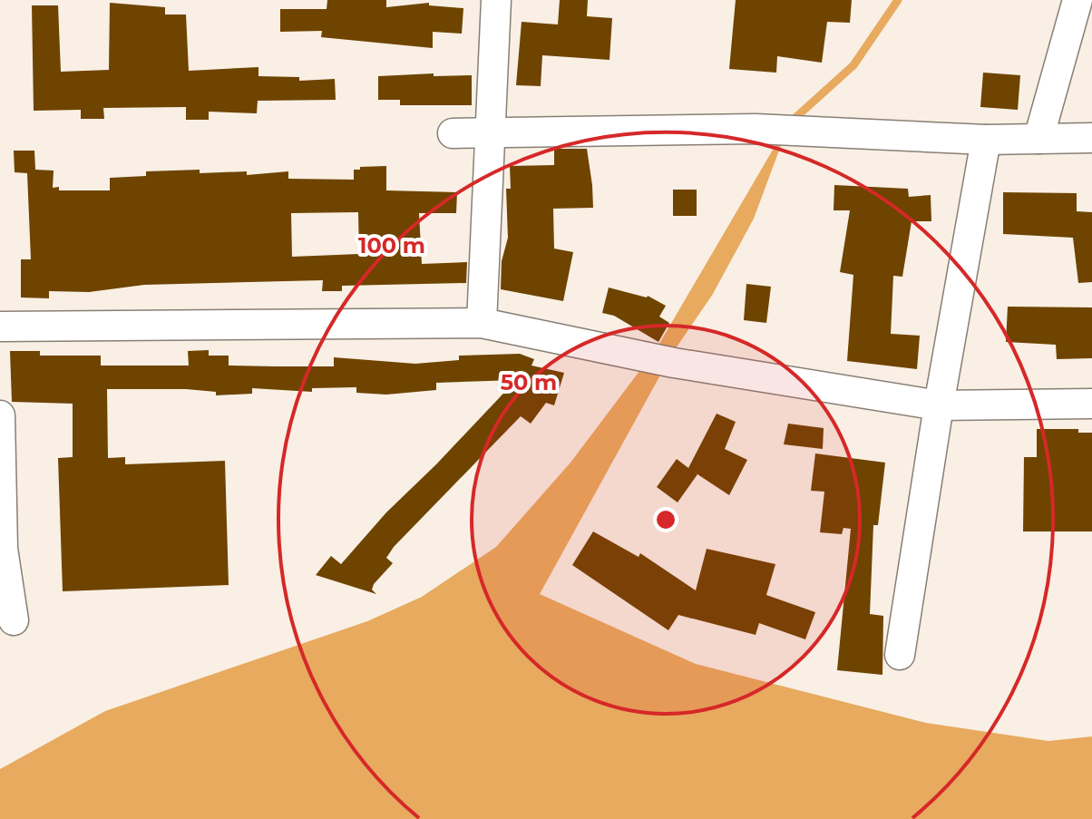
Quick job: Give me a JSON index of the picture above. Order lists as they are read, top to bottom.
{
  "rings": ["100 m", "50 m"]
}
